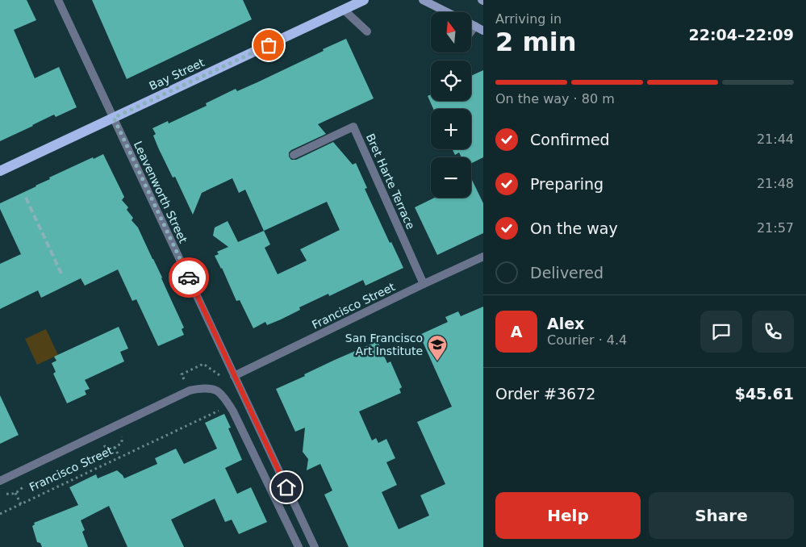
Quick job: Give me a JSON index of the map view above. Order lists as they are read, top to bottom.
{
  "streets": {
    "main road": ["Bay Street"],
    "street": ["Bret Harte Terrace", "Leavenworth Street", "Francisco Street"]
  },
  "crossings": [
    ["Bay Street", "Leavenworth Street"],
    ["Bret Harte Terrace", "Francisco Street"],
    ["Leavenworth Street", "Francisco Street"]
  ],
  "places": {
    "school or university": ["San Francisco Art Institute"]
  },
  "north": "top",
  "page": {
    "heading": ["2 min", "Arriving in", "22:04–22:09"],
    "panel": [
      "Alex",
      "Courier · 4.4",
      "Order #3672",
      "$45.61"
    ],
    "map_buttons": ["+", "−"],
    "bar": "On the way · 80 m",
    "list": [
      ["Confirmed", "21:44"],
      ["Preparing", "21:48"],
      ["On the way", "21:57"],
      "Delivered"
    ],
    "round": "A",
    "buttons": ["Help", "Share"]
  }
}
